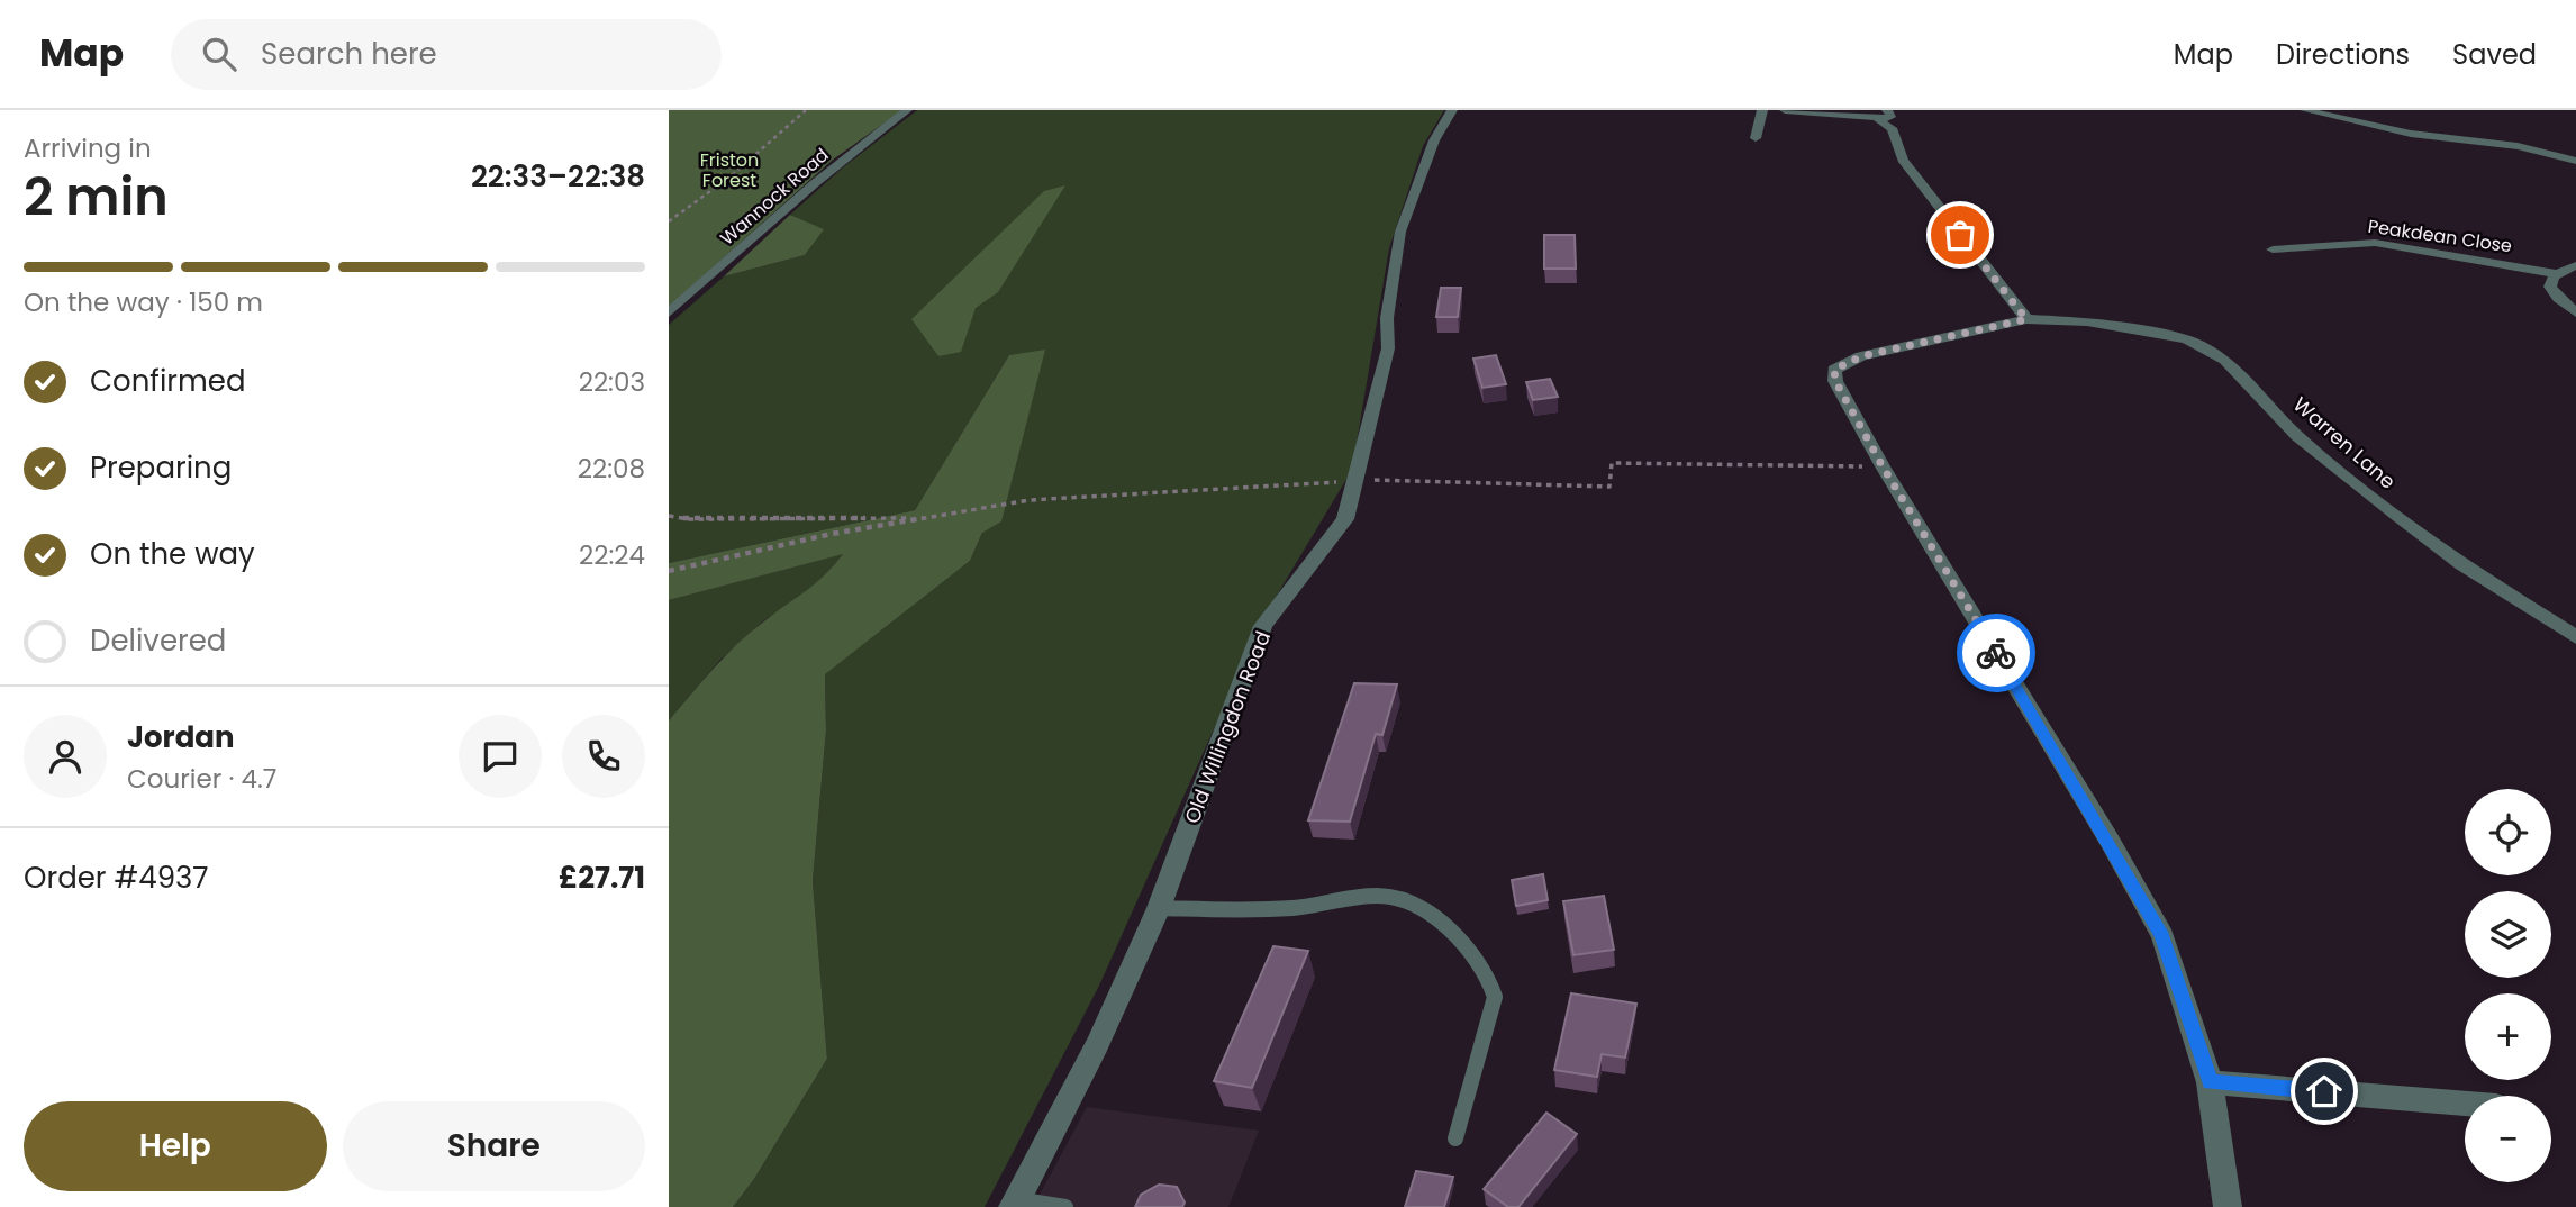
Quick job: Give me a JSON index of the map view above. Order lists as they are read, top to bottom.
{
  "streets": {
    "street": [
      "Wannock Road",
      "Peakdean Close",
      "Warren Lane",
      "Old Willingdon Road"
    ]
  },
  "parks": ["Friston Forest"],
  "page": {
    "header": "Map",
    "search": "Search here",
    "nav": ["Map", "Directions", "Saved"],
    "heading": ["2 min", "Arriving in", "22:33–22:38"],
    "panel": [
      "Jordan",
      "Courier · 4.7",
      "Order #4937",
      "£27.71"
    ],
    "bar": "On the way · 150 m",
    "list": [
      ["Confirmed", "22:03"],
      ["Preparing", "22:08"],
      ["On the way", "22:24"],
      "Delivered"
    ],
    "map_buttons": ["+", "−"],
    "buttons": ["Help", "Share"]
  }
}
